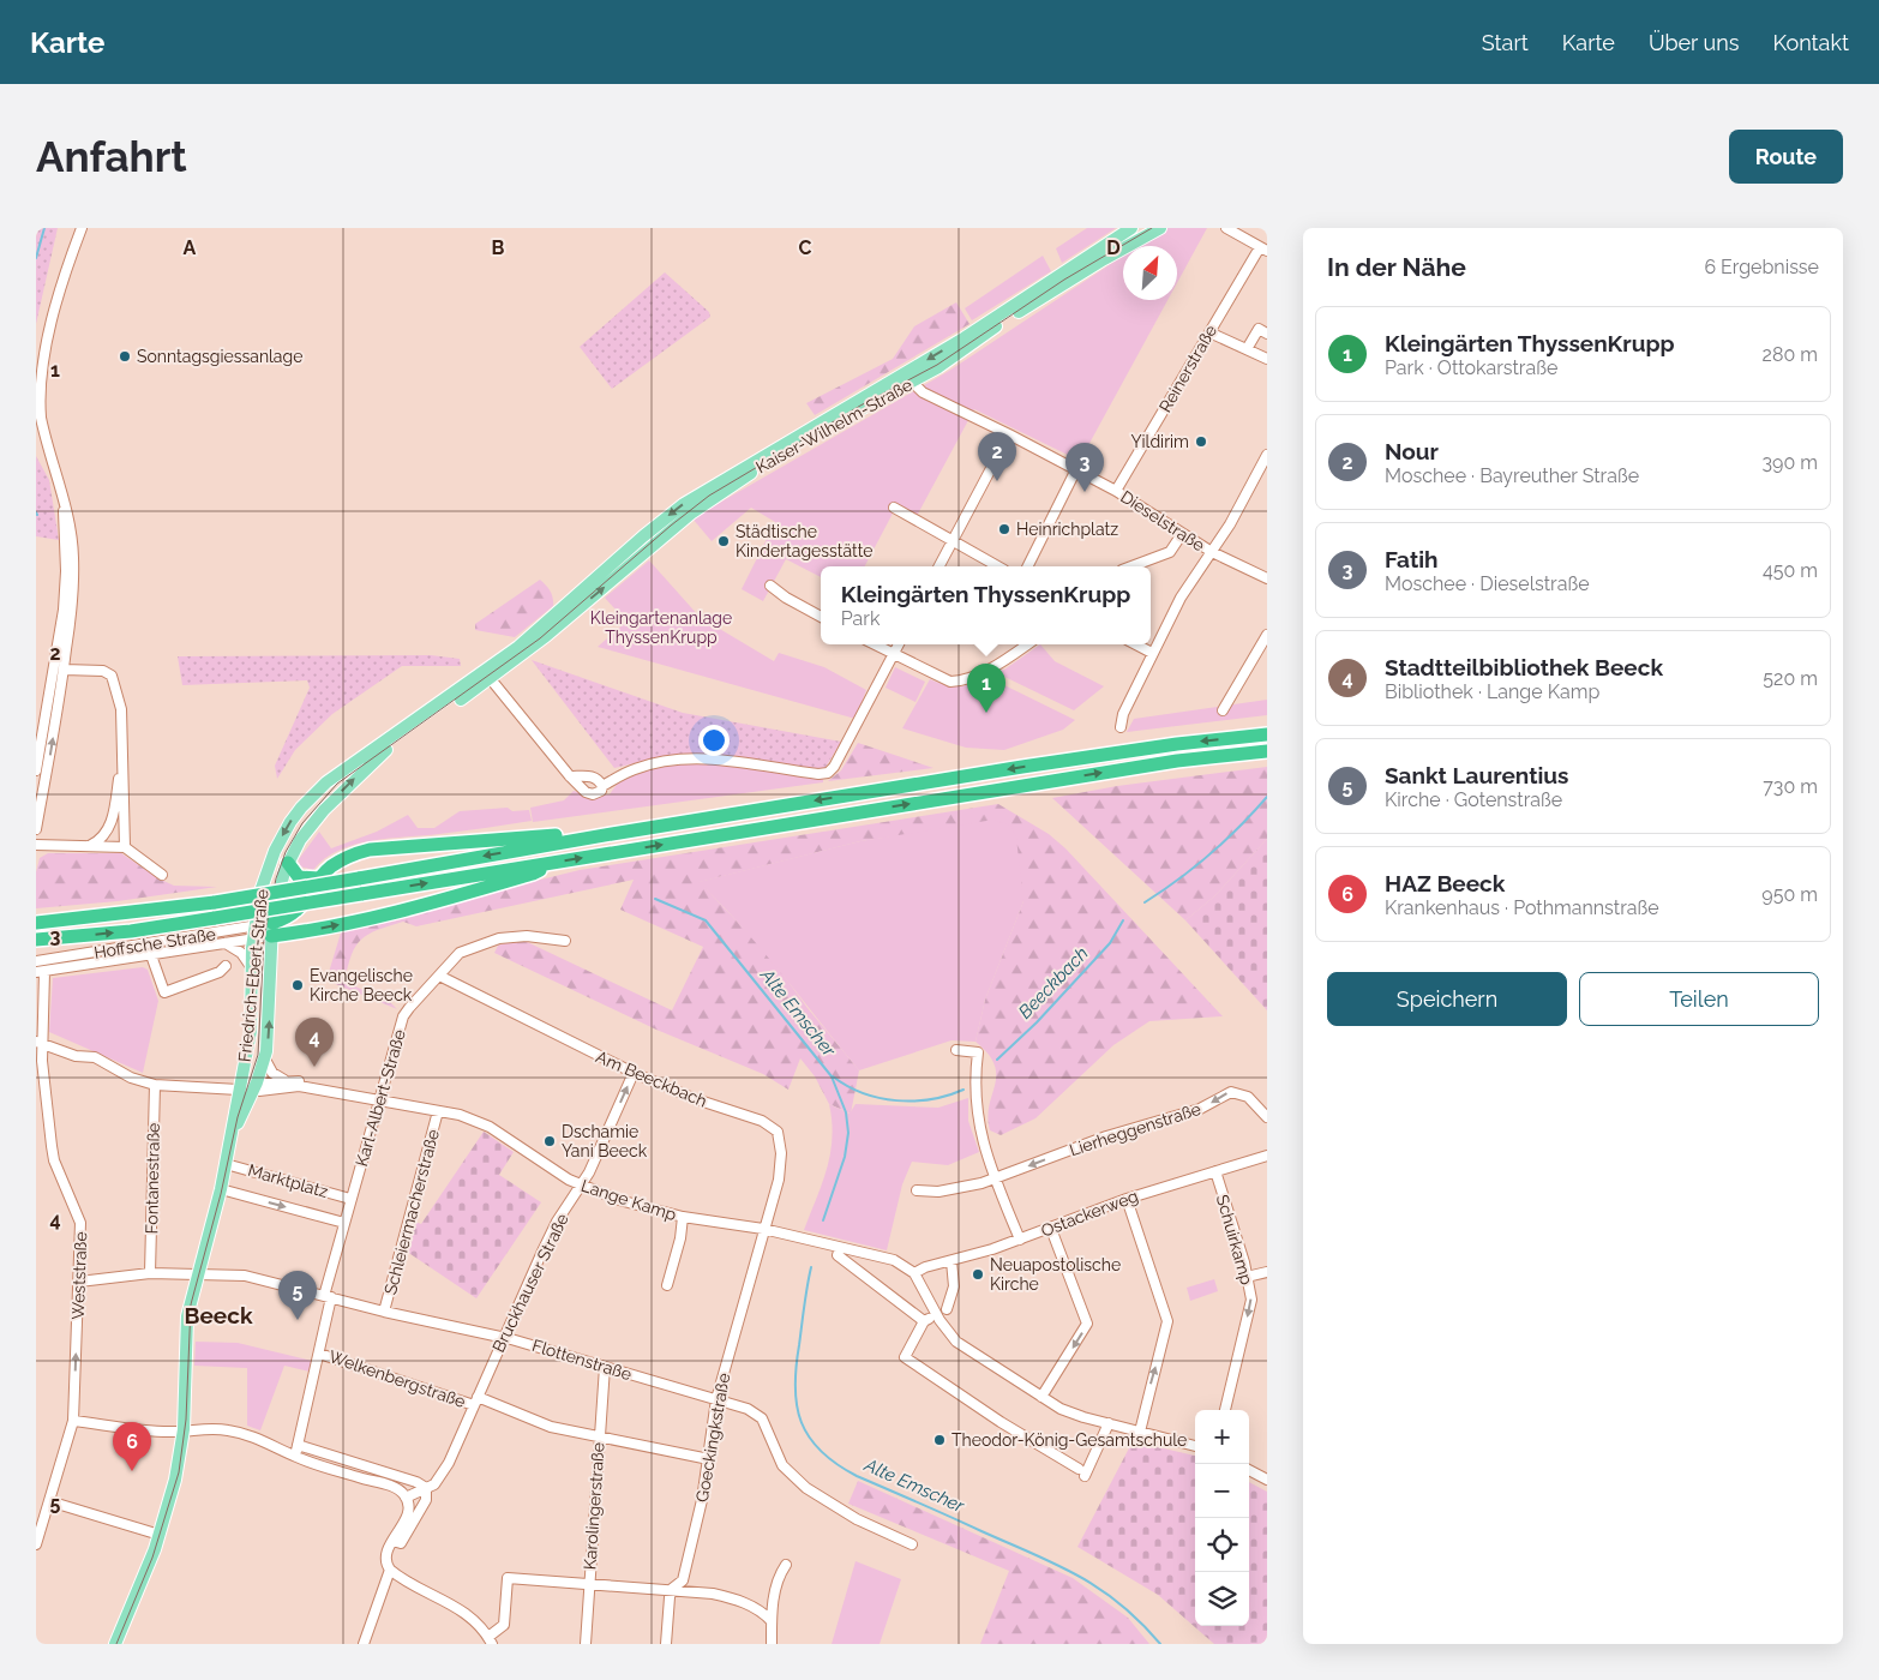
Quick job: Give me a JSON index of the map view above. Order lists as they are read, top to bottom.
{
  "streets": {
    "main road": ["Kaiser-Wilhelm-Straße", "Friedrich-Ebert-Straße"],
    "street": [
      "Reinerstraße",
      "Dieselstraße",
      "Hoffsche Straße",
      "Am Beeckbach",
      "Karl-Albert-Straße",
      "Lierheggenstraße",
      "Fontanestraße",
      "Marktplatz",
      "Lange Kamp",
      "Schleiermacherstraße",
      "Ostackerweg",
      "Schuirkamp",
      "Weststraße",
      "Bruckhauser Straße",
      "Flottenstraße",
      "Welkenbergstraße",
      "Goeckingkstraße",
      "Karolingerstraße"
    ]
  },
  "crossings": [
    ["Reinerstraße", "Dieselstraße"],
    ["Kaiser-Wilhelm-Straße", "Dieselstraße"],
    ["Kaiser-Wilhelm-Straße", "Friedrich-Ebert-Straße"],
    ["Hoffsche Straße", "Friedrich-Ebert-Straße"],
    ["Hoffsche Straße", "Weststraße"],
    ["Friedrich-Ebert-Straße", "Marktplatz"],
    ["Friedrich-Ebert-Straße", "Lange Kamp"],
    ["Friedrich-Ebert-Straße", "Flottenstraße"],
    ["Am Beeckbach", "Karl-Albert-Straße"],
    ["Am Beeckbach", "Lange Kamp"],
    ["Am Beeckbach", "Bruckhauser Straße"],
    ["Am Beeckbach", "Goeckingkstraße"],
    ["Karl-Albert-Straße", "Marktplatz"],
    ["Karl-Albert-Straße", "Lange Kamp"],
    ["Karl-Albert-Straße", "Flottenstraße"],
    ["Karl-Albert-Straße", "Welkenbergstraße"],
    ["Fontanestraße", "Lange Kamp"],
    ["Fontanestraße", "Flottenstraße"],
    ["Lange Kamp", "Schleiermacherstraße"],
    ["Lange Kamp", "Ostackerweg"],
    ["Lange Kamp", "Weststraße"],
    ["Lange Kamp", "Bruckhauser Straße"],
    ["Lange Kamp", "Goeckingkstraße"],
    ["Schleiermacherstraße", "Flottenstraße"],
    ["Ostackerweg", "Schuirkamp"],
    ["Weststraße", "Flottenstraße"],
    ["Bruckhauser Straße", "Flottenstraße"],
    ["Bruckhauser Straße", "Welkenbergstraße"],
    ["Flottenstraße", "Goeckingkstraße"],
    ["Flottenstraße", "Karolingerstraße"],
    ["Welkenbergstraße", "Goeckingkstraße"],
    ["Welkenbergstraße", "Karolingerstraße"]
  ],
  "one_way": ["Lierheggenstraße"],
  "districts": ["Beeck"],
  "water": ["Beeckbach", "Alte Emscher"],
  "parks": ["Kleingartenanlage ThyssenKrupp"],
  "places": [
    "Sonntagsgiessanlage",
    "Yildirim",
    "Heinrichplatz",
    "Städtische Kindertagesstätte",
    "Evangelische Kirche Beeck",
    "Dschamie Yani Beeck",
    "Neuapostolische Kirche",
    "Theodor-König-Gesamtschule"
  ],
  "north": "top right",
  "page": {
    "header": "Karte",
    "nav": [
      "Start",
      "Karte",
      "Über uns",
      "Kontakt"
    ],
    "buttons": [
      "Route",
      ["Speichern", "Teilen"]
    ],
    "title": "Anfahrt",
    "heading": ["In der Nähe", "6 Ergebnisse"],
    "list": [
      {
        "mark": "1",
        "name": "Kleingärten ThyssenKrupp",
        "note": "Park · Ottokarstraße",
        "value": "280 m"
      },
      {
        "mark": "2",
        "name": "Nour",
        "note": "Moschee · Bayreuther Straße",
        "value": "390 m"
      },
      {
        "mark": "3",
        "name": "Fatih",
        "note": "Moschee · Dieselstraße",
        "value": "450 m"
      },
      {
        "mark": "4",
        "name": "Stadtteilbibliothek Beeck",
        "note": "Bibliothek · Lange Kamp",
        "value": "520 m"
      },
      {
        "mark": "5",
        "name": "Sankt Laurentius",
        "note": "Kirche · Gotenstraße",
        "value": "730 m"
      },
      {
        "mark": "6",
        "name": "HAZ Beeck",
        "note": "Krankenhaus · Pothmannstraße",
        "value": "950 m"
      }
    ],
    "pins": [
      "2",
      "3",
      "1",
      "4",
      "5",
      "6"
    ],
    "popup": ["Kleingärten ThyssenKrupp", "Park"],
    "map_buttons": ["+", "−"]
  },
  "grid": {
    "columns": [
      "A",
      "B",
      "C",
      "D"
    ],
    "rows": [
      "1",
      "2",
      "3",
      "4",
      "5"
    ]
  }
}
